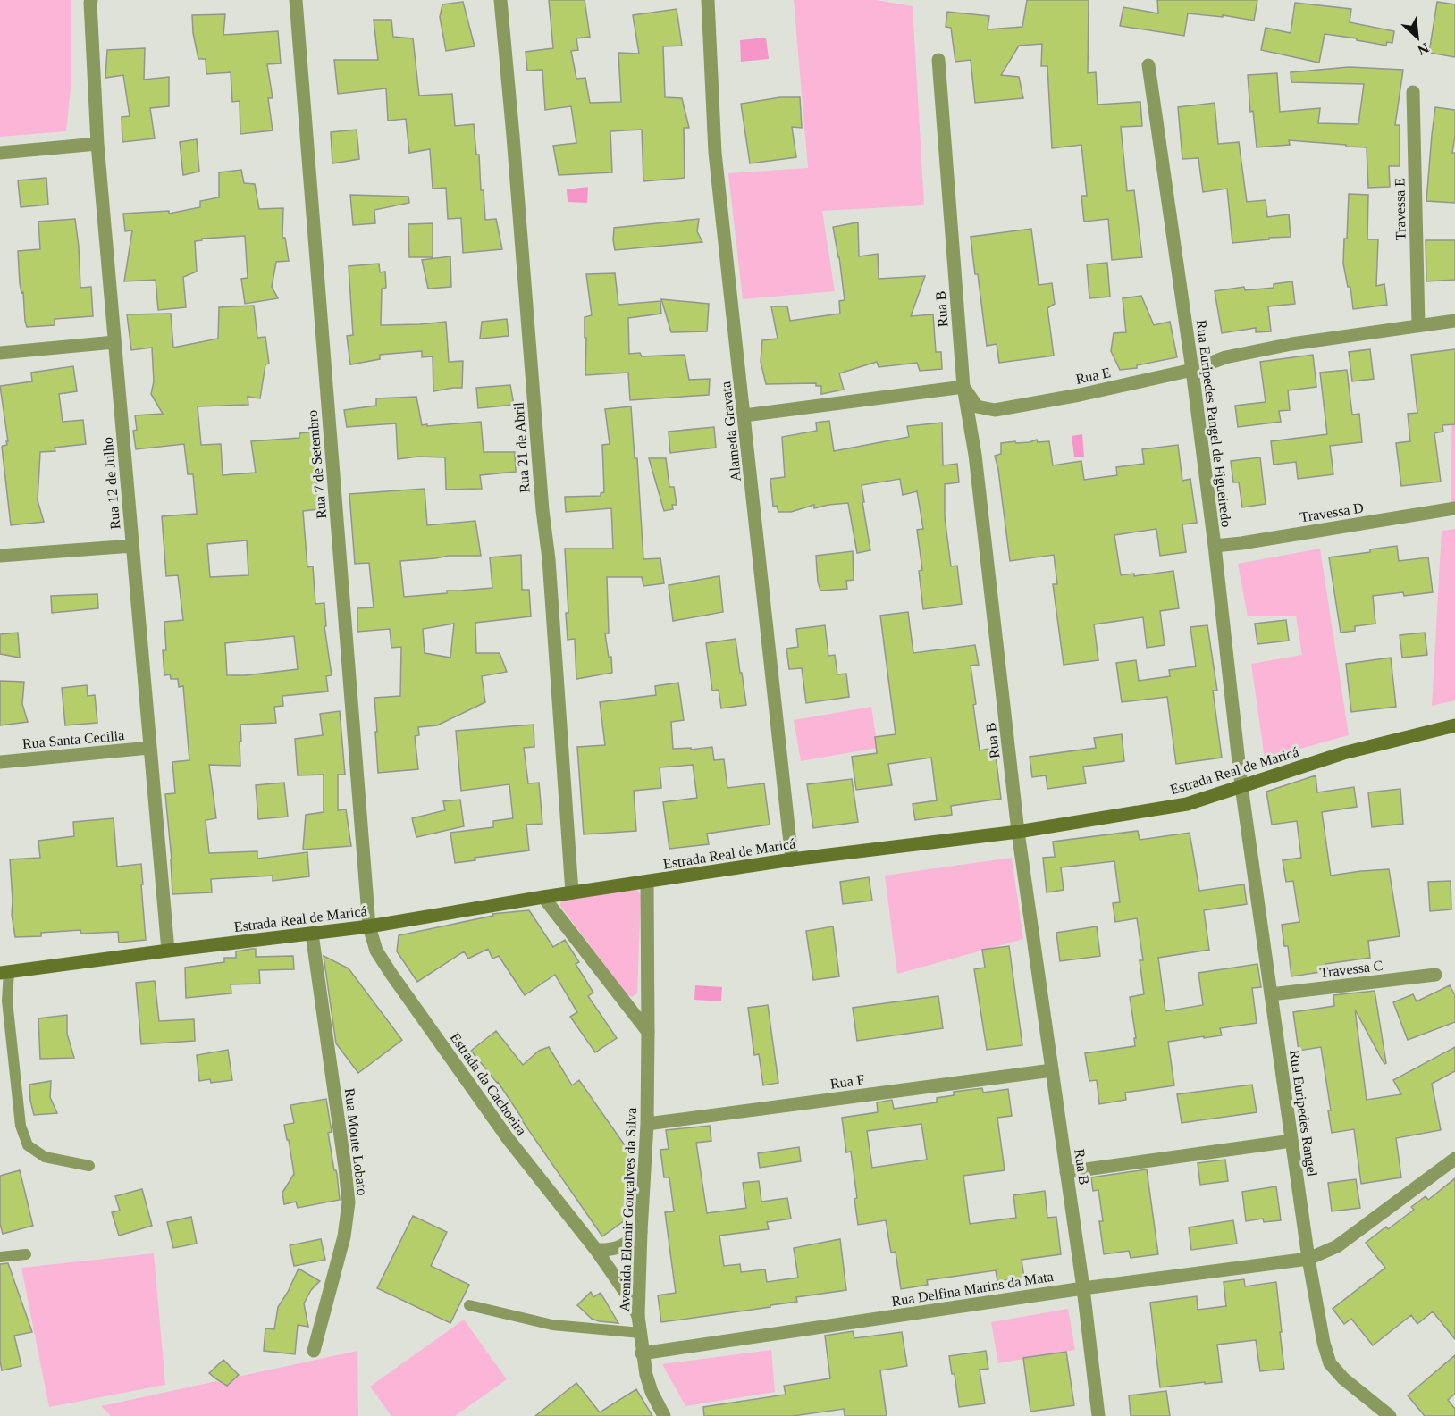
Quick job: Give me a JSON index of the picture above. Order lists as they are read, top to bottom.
{
  "streets": {
    "main road": ["Estrada Real de Maricá"],
    "street": [
      "Travessa E",
      "Rua B",
      "Rua E",
      "Rua Euripedes Pangel de Figueiredo",
      "Alameda Gravata",
      "Rua 21 de Abril",
      "Rua 7 de Setembro",
      "Rua 12 de Julho",
      "Travessa D",
      "Rua Santa Cecilia",
      "Travessa C",
      "Rua F",
      "Estrada da Cachoeira",
      "Rua Euripedes Rangel",
      "Rua Monte Lobato",
      "Avenida Elomir Gonçalves da Silva",
      "Rua Delfina Marins da Mata"
    ]
  },
  "crossings": [
    ["Travessa E", "Rua E"],
    ["Rua B", "Rua E"],
    ["Rua B", "Estrada Real de Maricá"],
    ["Rua B", "Rua F"],
    ["Rua B", "Rua Delfina Marins da Mata"],
    ["Rua E", "Rua Euripedes Pangel de Figueiredo"],
    ["Rua Euripedes Pangel de Figueiredo", "Travessa D"],
    ["Rua Euripedes Pangel de Figueiredo", "Estrada Real de Maricá"],
    ["Rua Euripedes Pangel de Figueiredo", "Rua Euripedes Rangel"],
    ["Alameda Gravata", "Estrada Real de Maricá"],
    ["Rua 21 de Abril", "Estrada Real de Maricá"],
    ["Rua 7 de Setembro", "Estrada Real de Maricá"],
    ["Rua 7 de Setembro", "Estrada da Cachoeira"],
    ["Rua 12 de Julho", "Rua Santa Cecilia"],
    ["Rua 12 de Julho", "Estrada Real de Maricá"],
    ["Estrada Real de Maricá", "Estrada da Cachoeira"],
    ["Estrada Real de Maricá", "Rua Euripedes Rangel"],
    ["Estrada Real de Maricá", "Rua Monte Lobato"],
    ["Estrada Real de Maricá", "Avenida Elomir Gonçalves da Silva"],
    ["Travessa C", "Rua Euripedes Rangel"],
    ["Rua F", "Avenida Elomir Gonçalves da Silva"],
    ["Estrada da Cachoeira", "Avenida Elomir Gonçalves da Silva"],
    ["Rua Euripedes Rangel", "Rua Delfina Marins da Mata"],
    ["Avenida Elomir Gonçalves da Silva", "Rua Delfina Marins da Mata"]
  ],
  "north": "bottom right"
}
